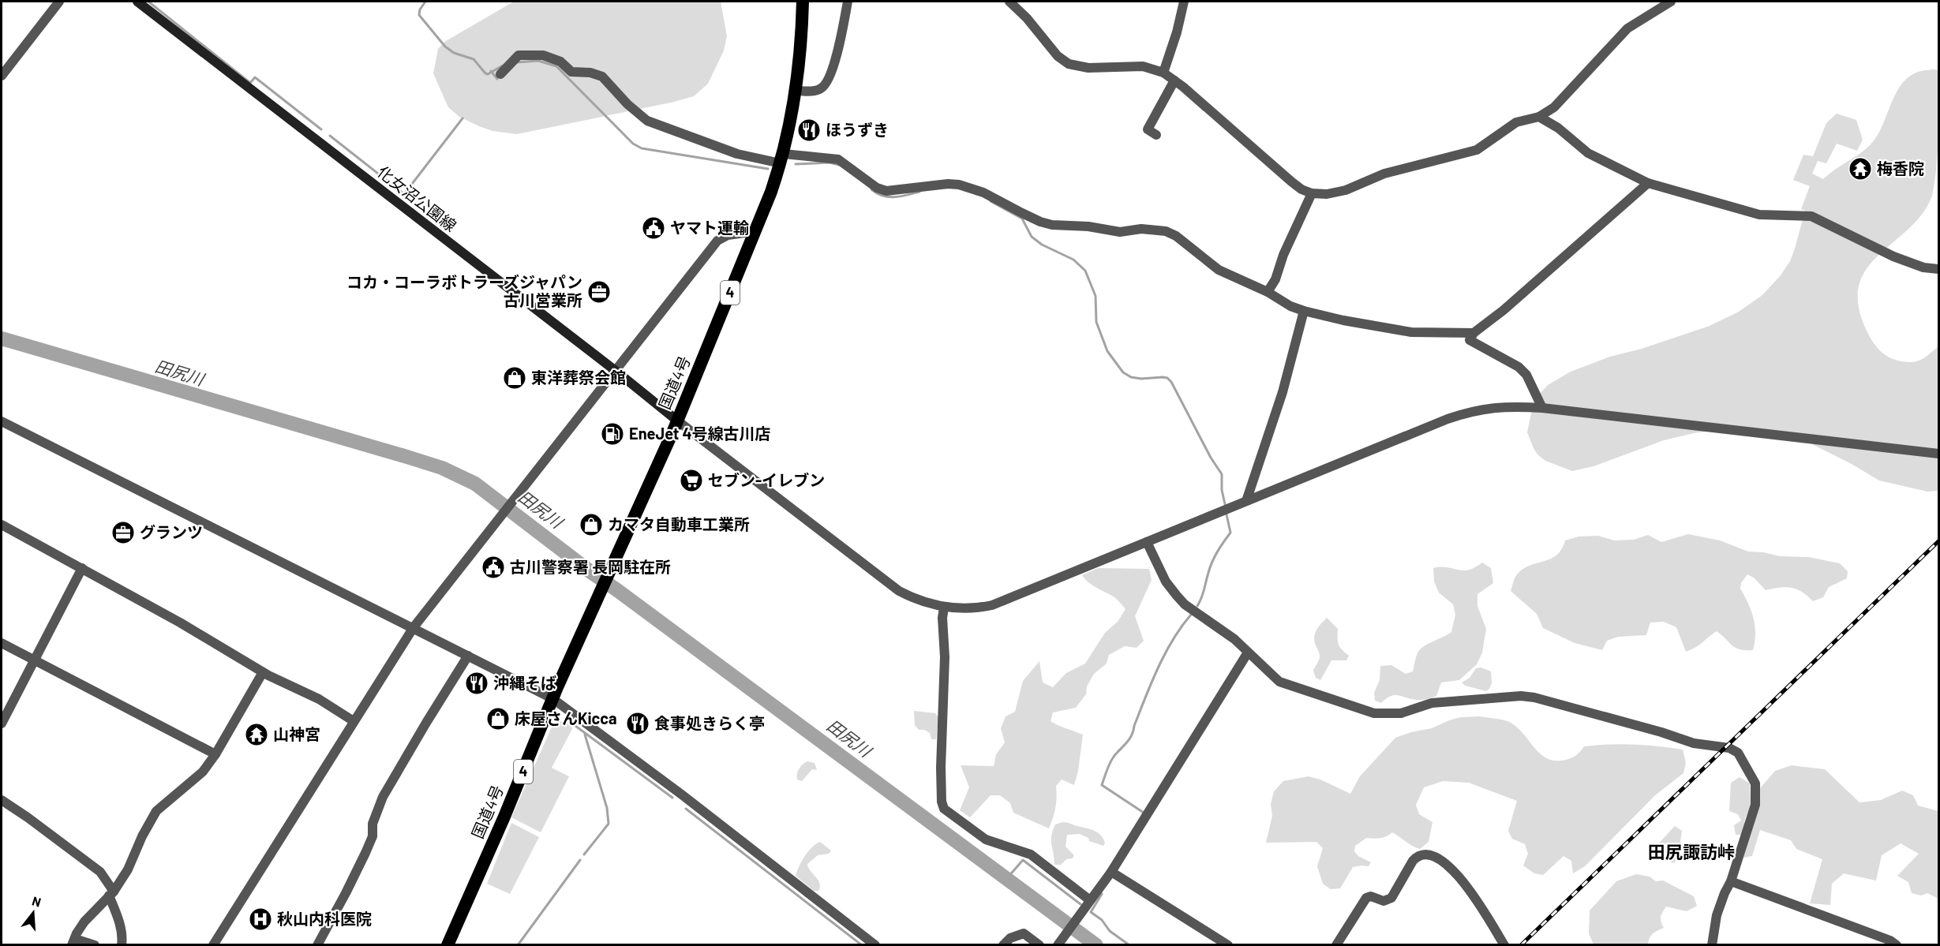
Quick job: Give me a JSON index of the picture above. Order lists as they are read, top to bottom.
{
  "streets": {
    "highway": ["4", "国道4号"],
    "main road": ["化女沼公園線"]
  },
  "crossings": [
    ["化女沼公園線", "国道4号"]
  ],
  "districts": ["田尻諏訪峠"],
  "water": ["田尻川"],
  "places": {
    "restaurant": ["ほうずき", "沖縄そば", "食事処きらく亭"],
    "temple": ["梅香院", "山神宮"],
    "public building": ["ヤマト運輸", "古川警察署 長岡駐在所"],
    "office": ["コカ・コーラボトラーズジャパン 古川営業所", "グランツ"],
    "shop": ["東洋葬祭会館", "カマタ自動車工業所", "床屋さんKicca"],
    "fuel station": ["EneJet 4号線古川店"],
    "supermarket": ["セブン-イレブン"],
    "hospital": ["秋山内科医院"]
  },
  "north": "top"
}
